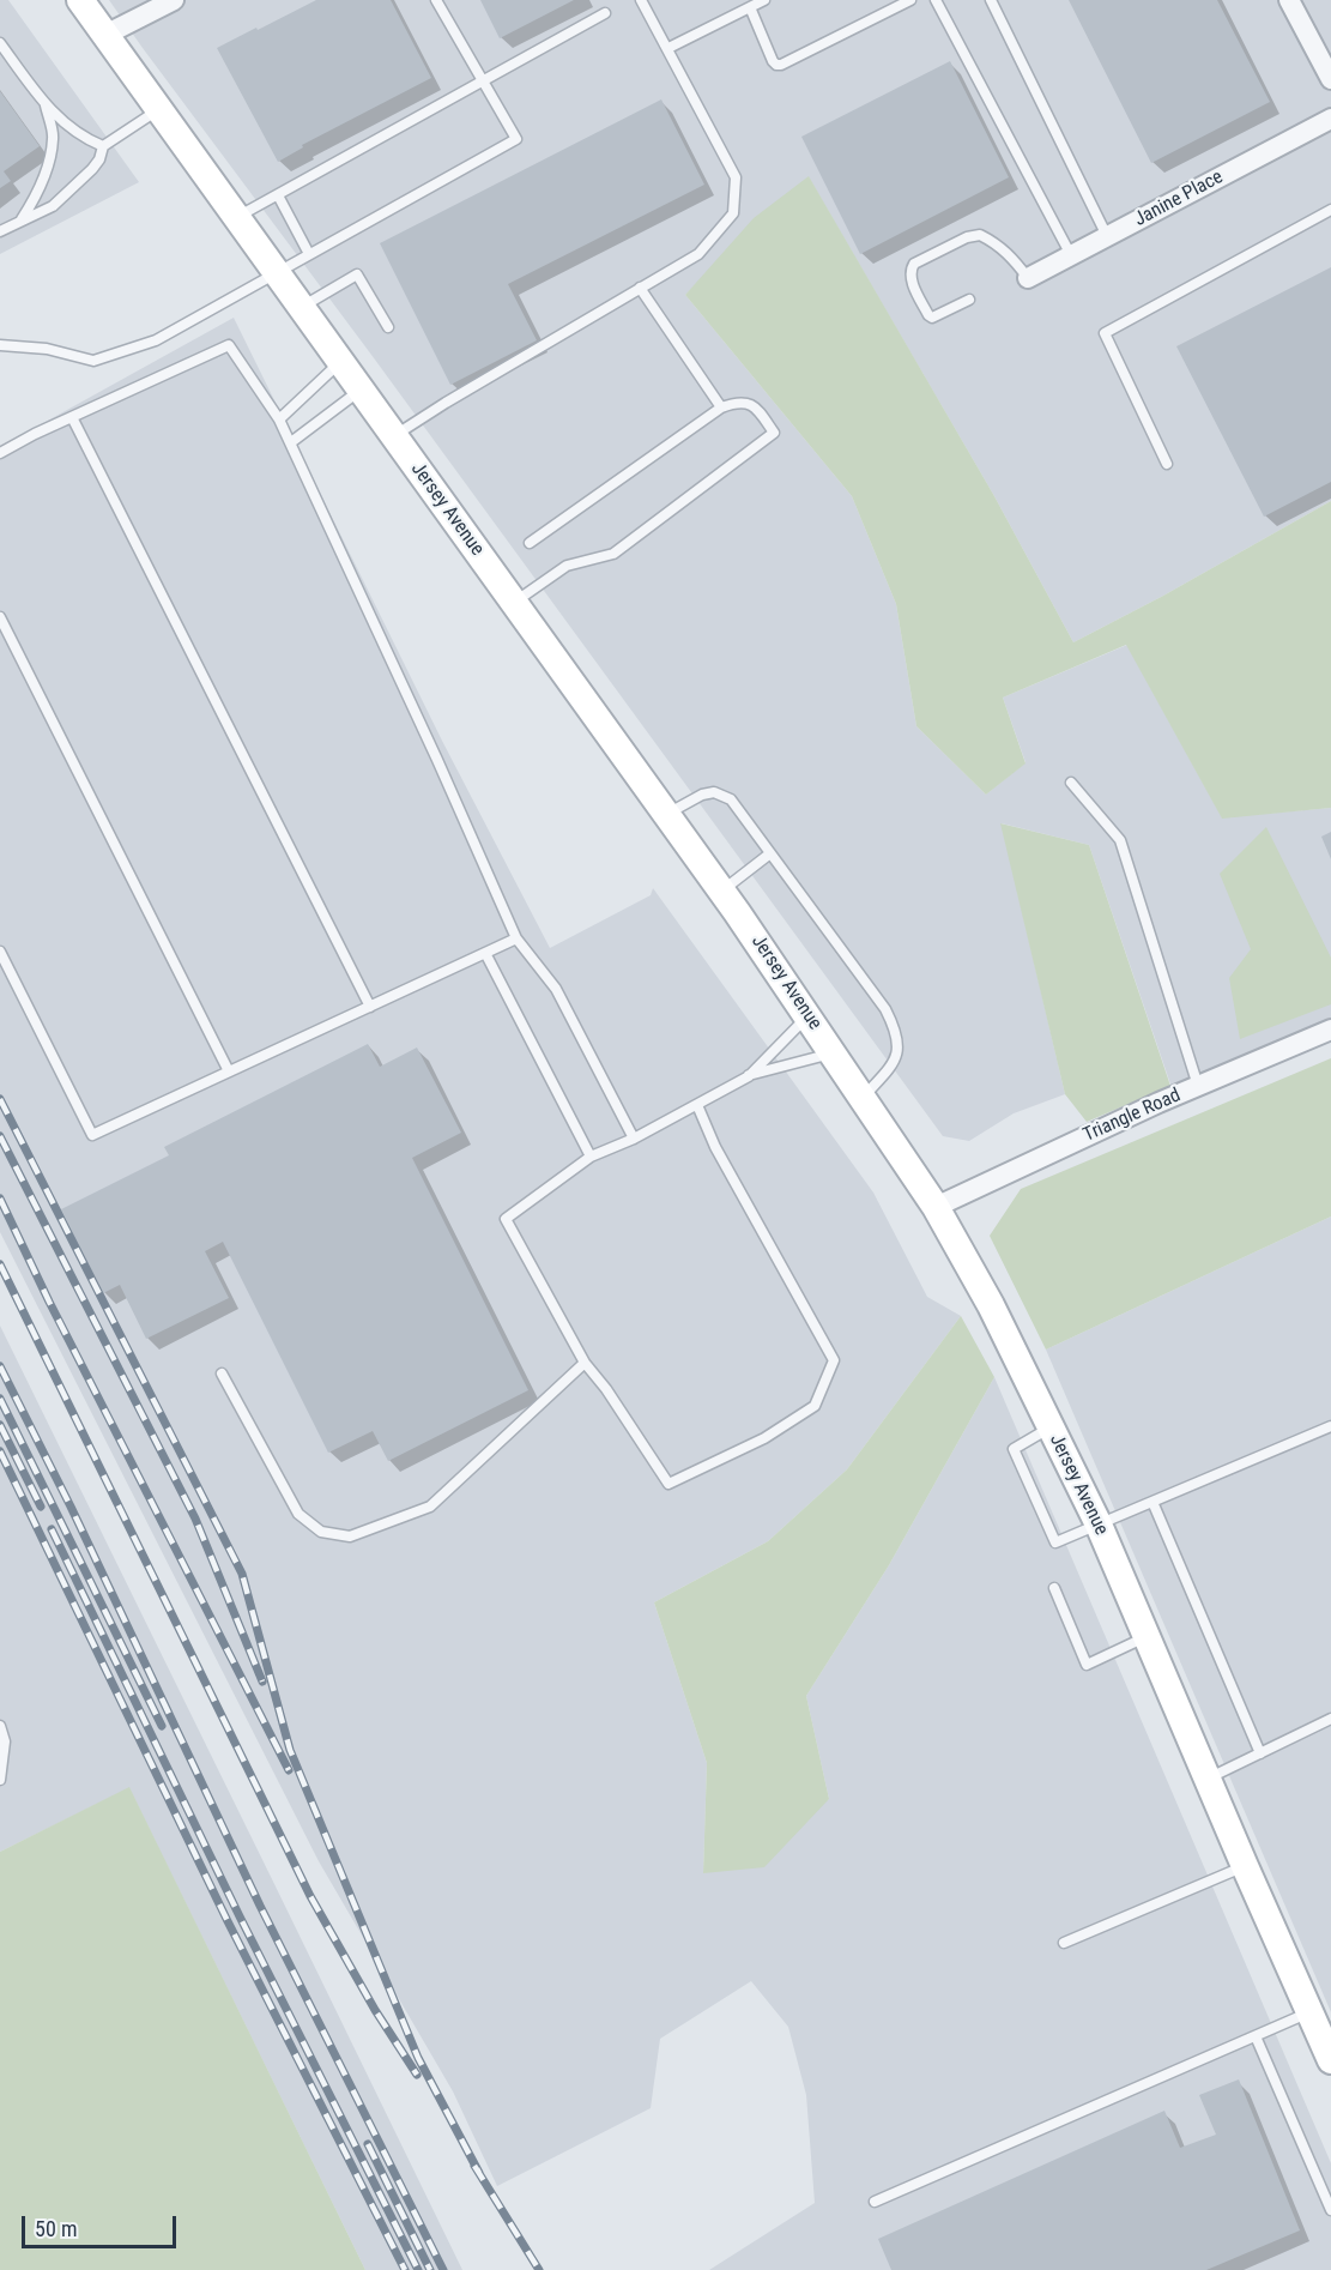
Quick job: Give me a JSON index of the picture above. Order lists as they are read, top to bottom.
{
  "streets": {
    "street": ["Janine Place", "Jersey Avenue", "Triangle Road"]
  },
  "crossings": [
    ["Jersey Avenue", "Triangle Road"]
  ],
  "scale_bar": "50 m"
}
